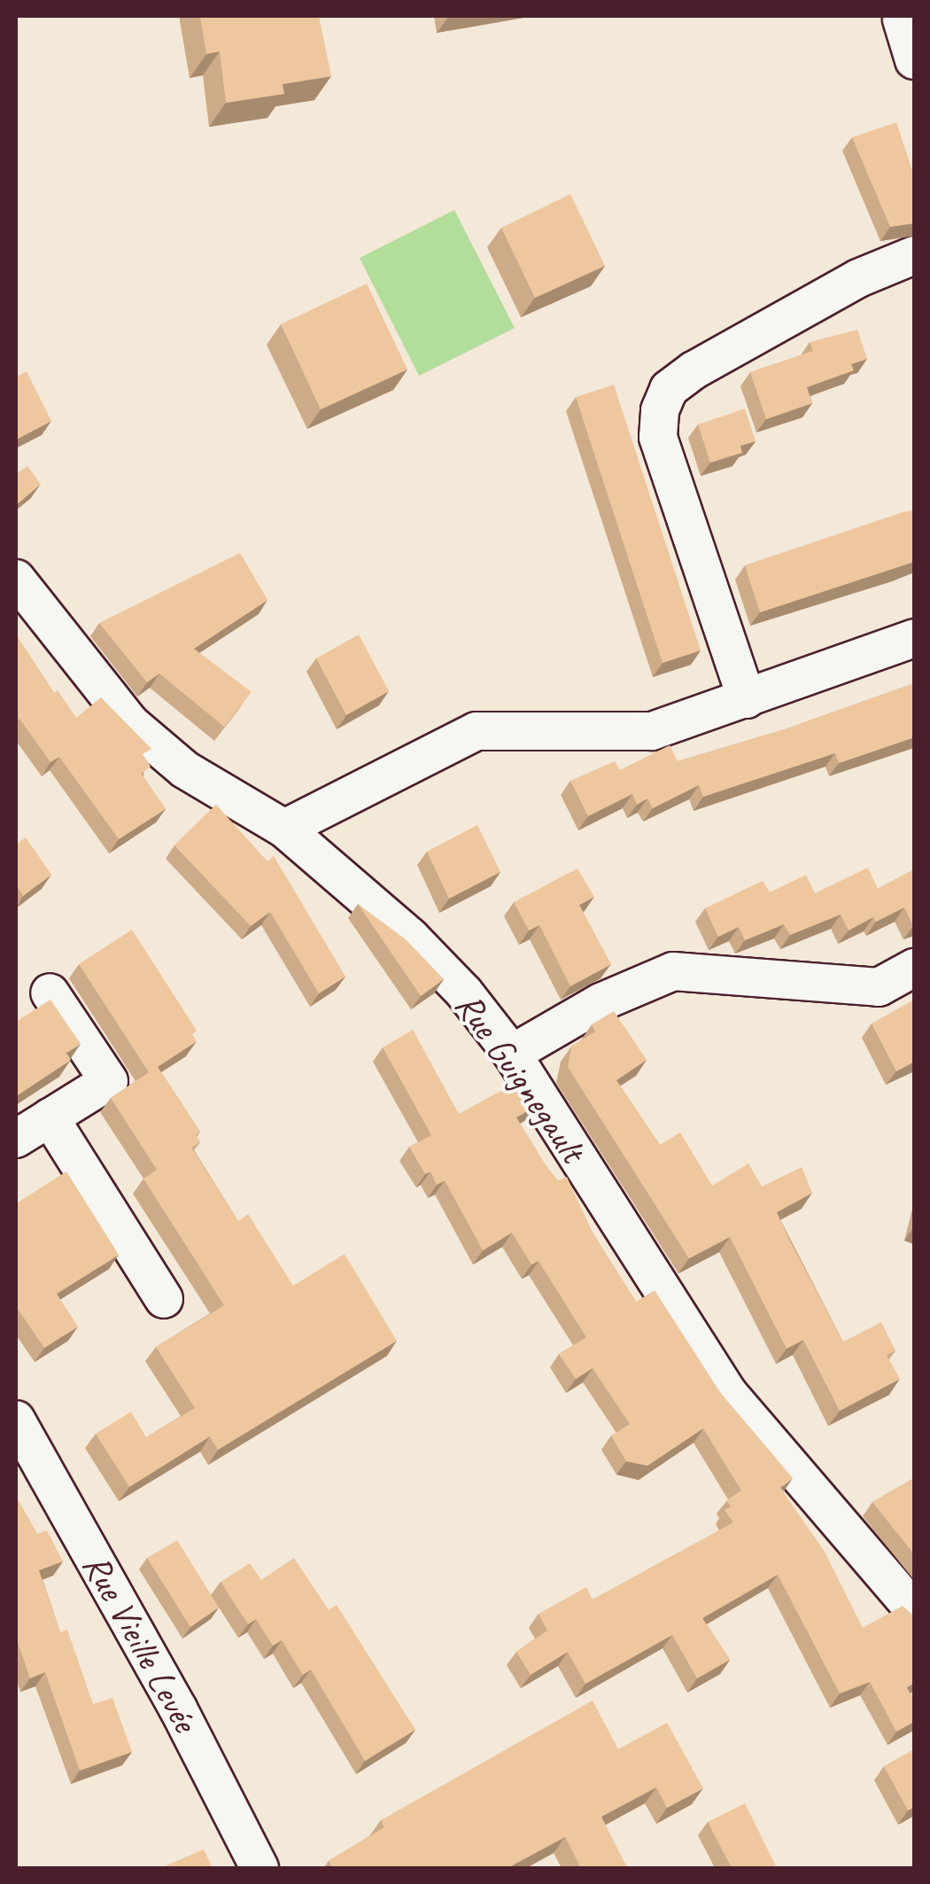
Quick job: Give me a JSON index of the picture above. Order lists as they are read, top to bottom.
{
  "streets": {
    "street": ["Rue Guignegault", "Rue Vieille Levée"]
  }
}
